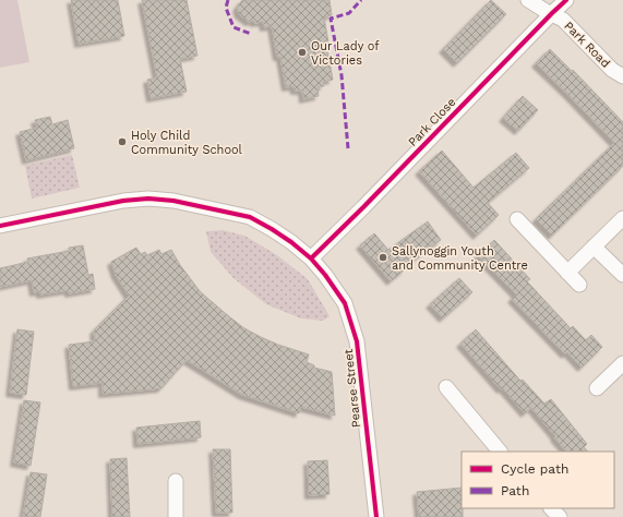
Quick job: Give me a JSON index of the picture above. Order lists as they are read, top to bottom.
{
  "streets": {
    "street": ["Park Road", "Park Close", "Pearse Street"]
  },
  "crossings": [
    ["Park Road", "Park Close"],
    ["Park Close", "Pearse Street"]
  ],
  "places": ["Our Lady of Victories", "Holy Child Community School", "Sallynoggin Youth and Community Centre"],
  "legend": ["Cycle path", "Path"]
}
